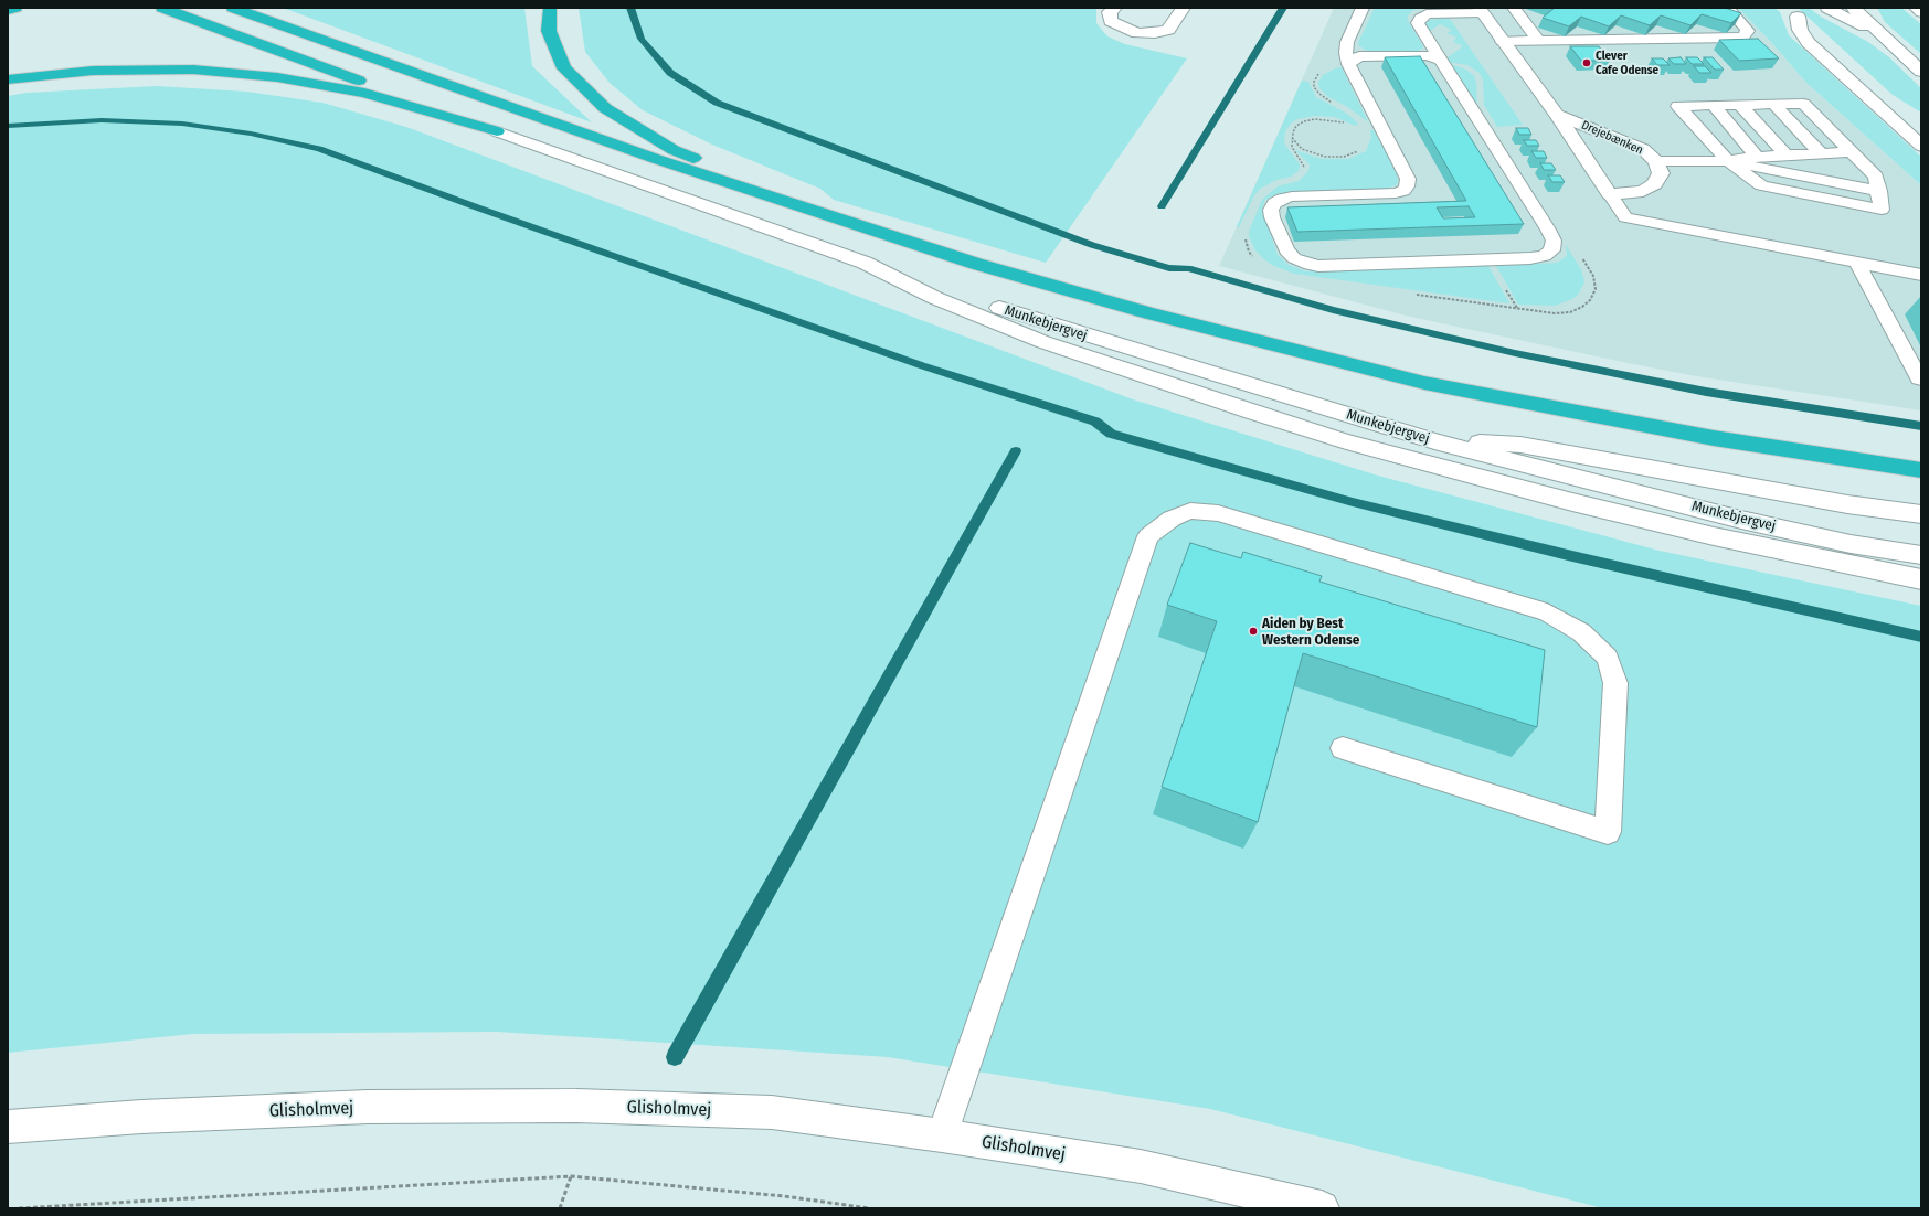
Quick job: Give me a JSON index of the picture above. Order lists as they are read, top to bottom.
{
  "streets": {
    "street": ["Drejebænken", "Munkebjergvej", "Glisholmvej"]
  },
  "places": ["Clever Cafe Odense", "Aiden by Best Western Odense"]
}
